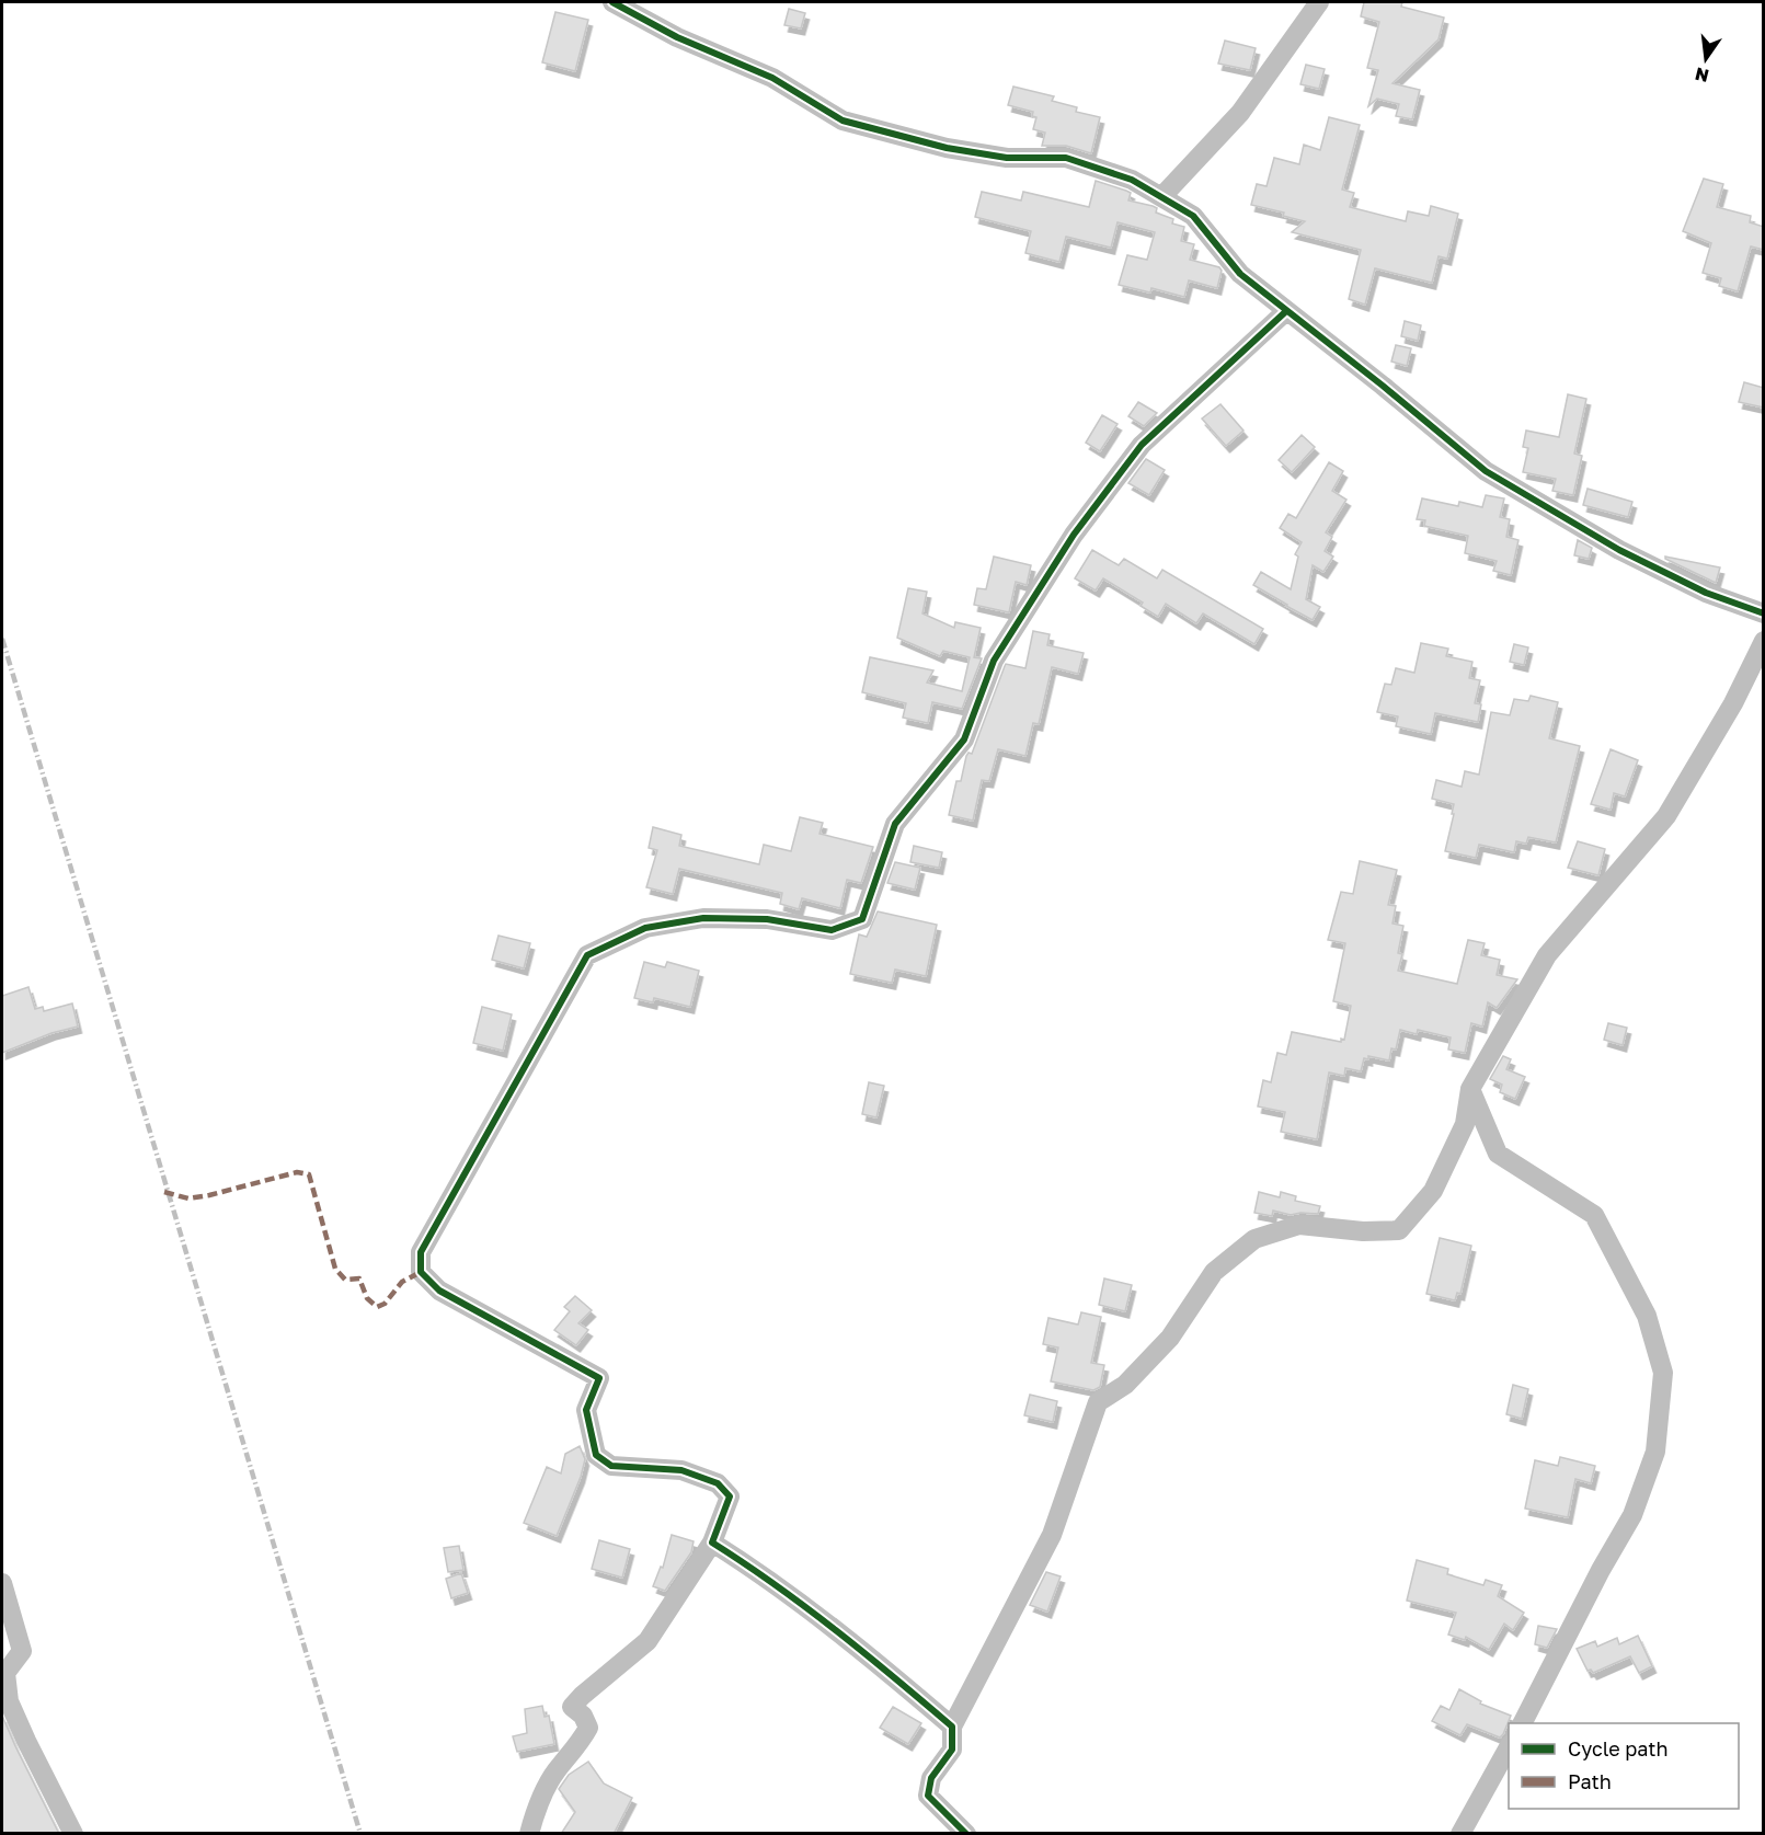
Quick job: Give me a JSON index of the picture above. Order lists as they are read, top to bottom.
{
  "legend": ["Cycle path", "Path"],
  "north": "bottom"
}
